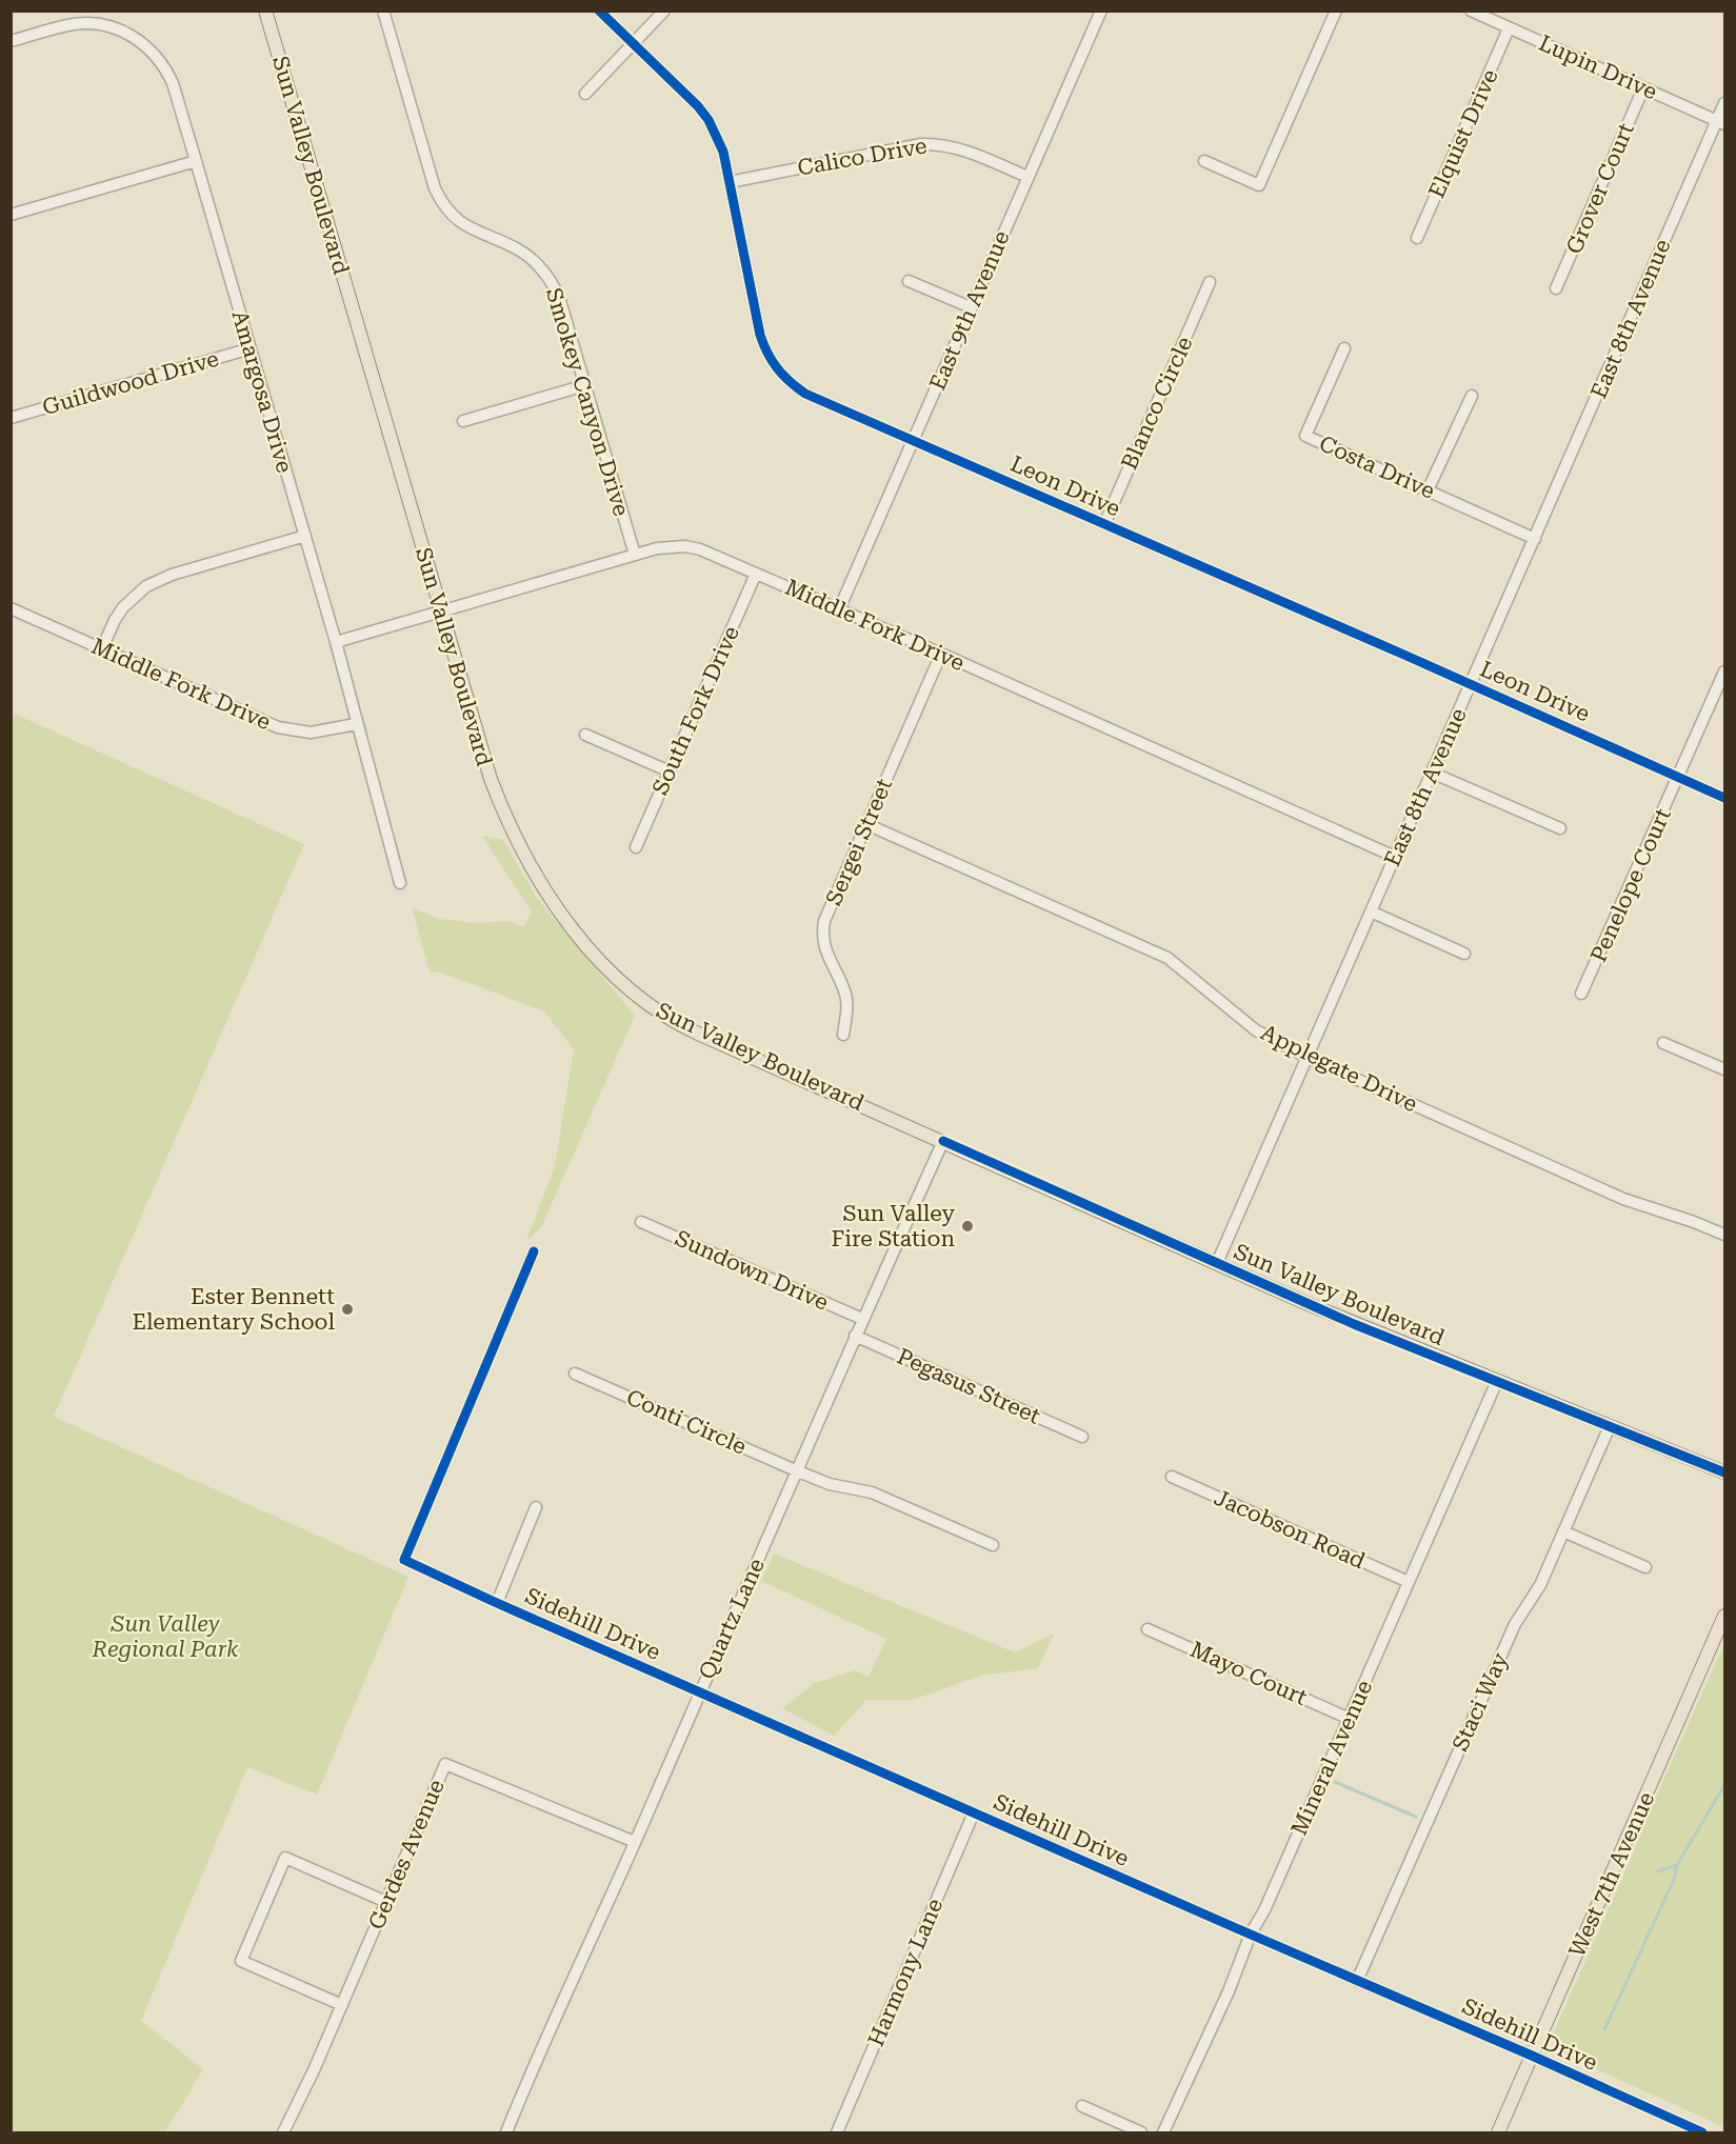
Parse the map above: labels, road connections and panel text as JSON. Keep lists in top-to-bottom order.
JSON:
{
  "streets": {
    "main road": ["Sun Valley Boulevard", "West 7th Avenue"],
    "street": [
      "Lupin Drive",
      "Elquist Drive",
      "Calico Drive",
      "Grover Court",
      "East 9th Avenue",
      "East 8th Avenue",
      "Guildwood Drive",
      "Amargosa Drive",
      "Smokey Canyon Drive",
      "Blanco Circle",
      "Costa Drive",
      "Leon Drive",
      "Middle Fork Drive",
      "South Fork Drive",
      "Sergei Street",
      "Penelope Court",
      "Applegate Drive",
      "Sundown Drive",
      "Pegasus Street",
      "Conti Circle",
      "Jacobson Road",
      "Quartz Lane",
      "Sidehill Drive",
      "Mayo Court",
      "Staci Way",
      "Mineral Avenue",
      "Gerdes Avenue",
      "Harmony Lane"
    ]
  },
  "crossings": [
    ["Lupin Drive", "Elquist Drive"],
    ["Lupin Drive", "Grover Court"],
    ["Lupin Drive", "East 8th Avenue"],
    ["Calico Drive", "East 9th Avenue"],
    ["Calico Drive", "Leon Drive"],
    ["Sun Valley Boulevard", "East 8th Avenue"],
    ["Sun Valley Boulevard", "Middle Fork Drive"],
    ["Sun Valley Boulevard", "Quartz Lane"],
    ["Sun Valley Boulevard", "Staci Way"],
    ["Sun Valley Boulevard", "Mineral Avenue"],
    ["East 9th Avenue", "Leon Drive"],
    ["East 9th Avenue", "Middle Fork Drive"],
    ["East 8th Avenue", "Costa Drive"],
    ["East 8th Avenue", "Leon Drive"],
    ["East 8th Avenue", "Middle Fork Drive"],
    ["East 8th Avenue", "Applegate Drive"],
    ["Guildwood Drive", "Amargosa Drive"],
    ["Amargosa Drive", "Middle Fork Drive"],
    ["Smokey Canyon Drive", "Middle Fork Drive"],
    ["Blanco Circle", "Leon Drive"],
    ["Leon Drive", "Penelope Court"],
    ["Middle Fork Drive", "South Fork Drive"],
    ["Middle Fork Drive", "Sergei Street"],
    ["Sergei Street", "Applegate Drive"],
    ["Sundown Drive", "Quartz Lane"],
    ["Pegasus Street", "Quartz Lane"],
    ["Conti Circle", "Quartz Lane"],
    ["Jacobson Road", "Mineral Avenue"],
    ["Quartz Lane", "Sidehill Drive"],
    ["Quartz Lane", "Gerdes Avenue"],
    ["Sidehill Drive", "Staci Way"],
    ["Sidehill Drive", "Mineral Avenue"],
    ["Sidehill Drive", "West 7th Avenue"],
    ["Sidehill Drive", "Harmony Lane"],
    ["Mayo Court", "Mineral Avenue"]
  ],
  "parks": ["Sun Valley Regional Park"],
  "places": ["Sun Valley Fire Station", "Ester Bennett Elementary School"]
}
